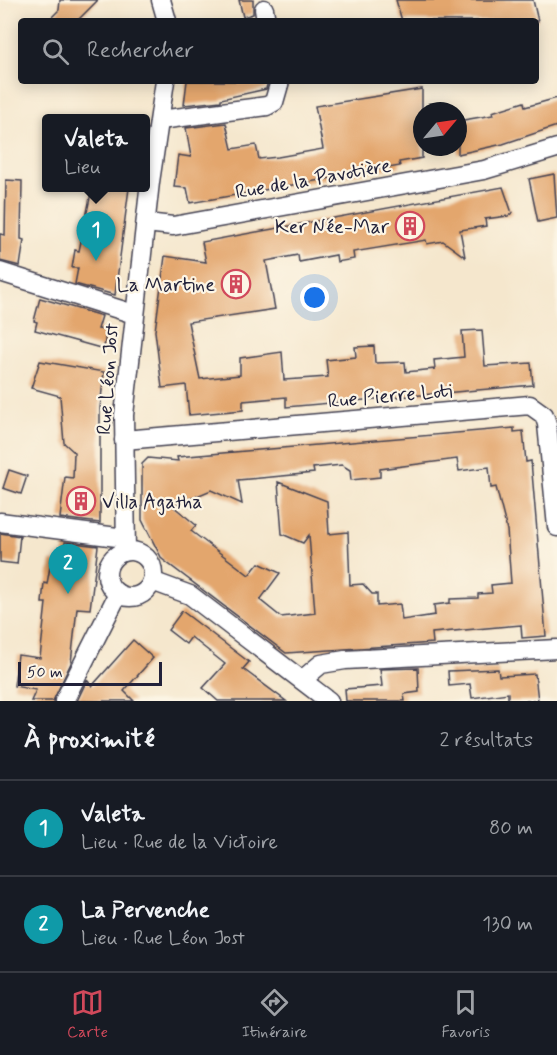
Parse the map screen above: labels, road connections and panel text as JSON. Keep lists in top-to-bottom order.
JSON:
{
  "streets": {
    "street": ["Rue de la Pavotière", "Rue Léon Jost", "Rue Pierre Loti"]
  },
  "crossings": [
    ["Rue de la Pavotière", "Rue Léon Jost"],
    ["Rue Léon Jost", "Rue Pierre Loti"]
  ],
  "places": {
    "building": ["Ker Née-Mar", "La Martine", "Villa Agatha"]
  },
  "scale_bar": "50 m",
  "north": "top right",
  "page": {
    "search": "Rechercher",
    "popup": ["Valeta", "Lieu"],
    "pins": ["1", "2"],
    "scale": "50 m",
    "heading": ["À proximité", "2 résultats"],
    "list": [
      {
        "mark": "1",
        "name": "Valeta",
        "note": "Lieu · Rue de la Victoire",
        "value": "80 m"
      },
      {
        "mark": "2",
        "name": "La Pervenche",
        "note": "Lieu · Rue Léon Jost",
        "value": "130 m"
      }
    ],
    "nav": ["Carte", "Itinéraire", "Favoris"]
  }
}
